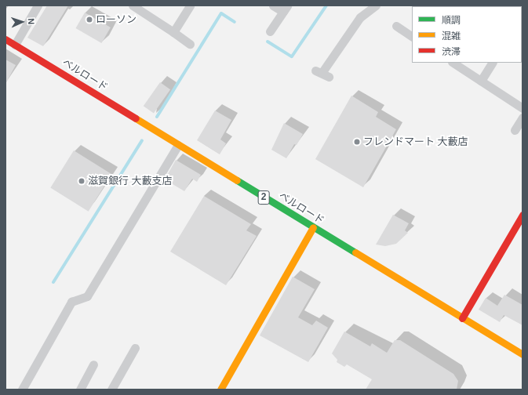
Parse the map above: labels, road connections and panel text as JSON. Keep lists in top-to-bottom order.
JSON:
{
  "streets": {
    "main road": ["ベルロード", "2"]
  },
  "places": ["ローソン", "フレンドマート 大藪店", "滋賀銀行 大藪支店"],
  "legend": ["順調", "混雑", "渋滞"],
  "north": "right"
}
